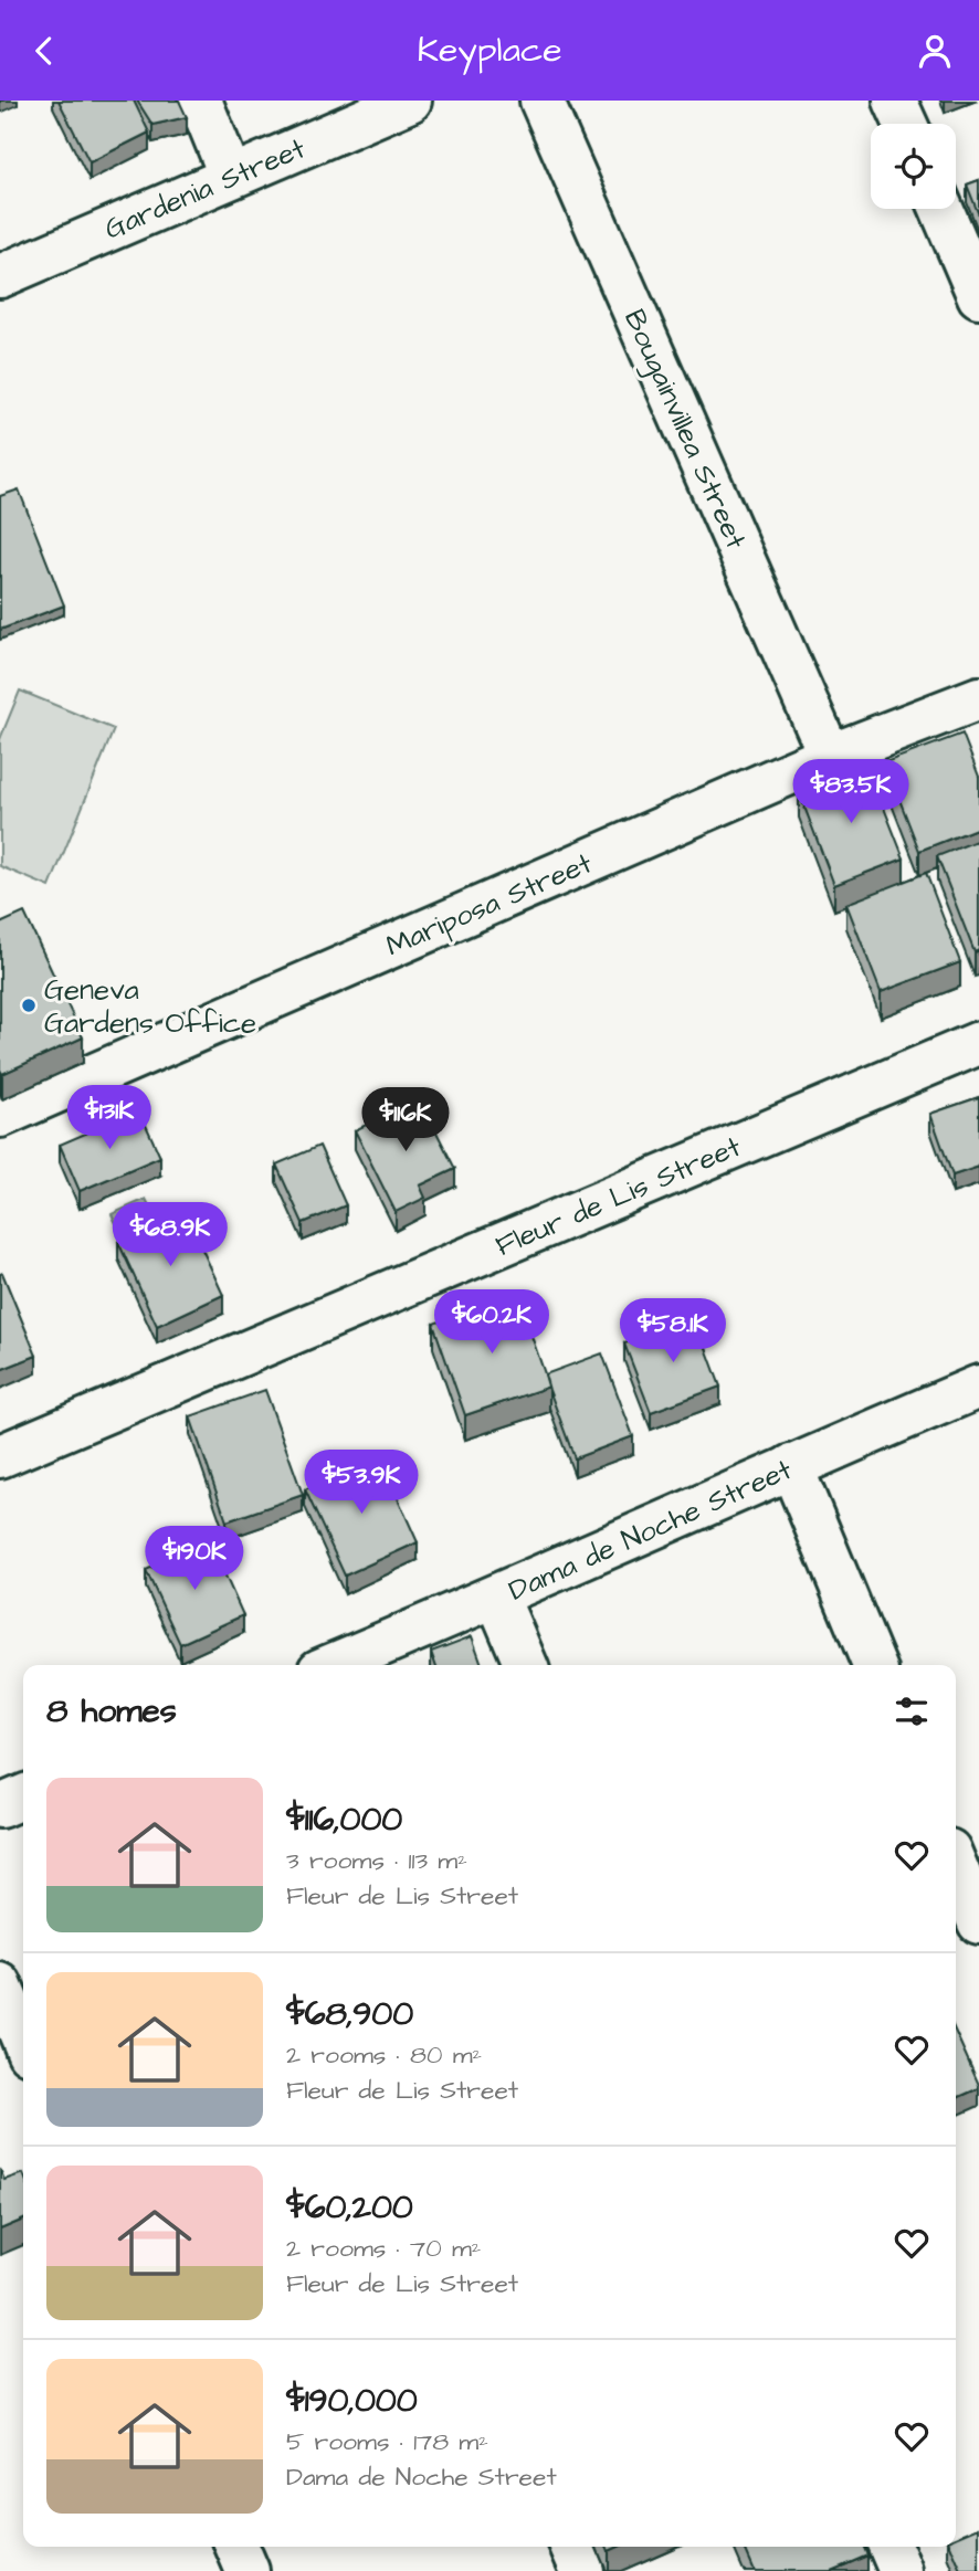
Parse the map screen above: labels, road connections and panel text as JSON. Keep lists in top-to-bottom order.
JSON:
{
  "streets": {
    "street": [
      "Gardenia Street",
      "Bougainvillea Street",
      "Mariposa Street",
      "Fleur de Lis Street",
      "Dama de Noche Street"
    ]
  },
  "crossings": [
    ["Bougainvillea Street", "Mariposa Street"]
  ],
  "places": ["Geneva Gardens Office"],
  "page": {
    "header": "Keyplace",
    "price": [
      "$83.5K",
      "$131K",
      "$116K",
      "$68.9K",
      "$60.2K",
      "$58.1K",
      "$53.9K",
      "$190K"
    ],
    "heading": "8 homes",
    "list": [
      {
        "name": "$116,000",
        "note": "3 rooms · 113 m² · Fleur de Lis Street"
      },
      {
        "name": "$68,900",
        "note": "2 rooms · 80 m² · Fleur de Lis Street"
      },
      {
        "name": "$60,200",
        "note": "2 rooms · 70 m² · Fleur de Lis Street"
      },
      {
        "name": "$190,000",
        "note": "5 rooms · 178 m² · Dama de Noche Street"
      }
    ]
  }
}
